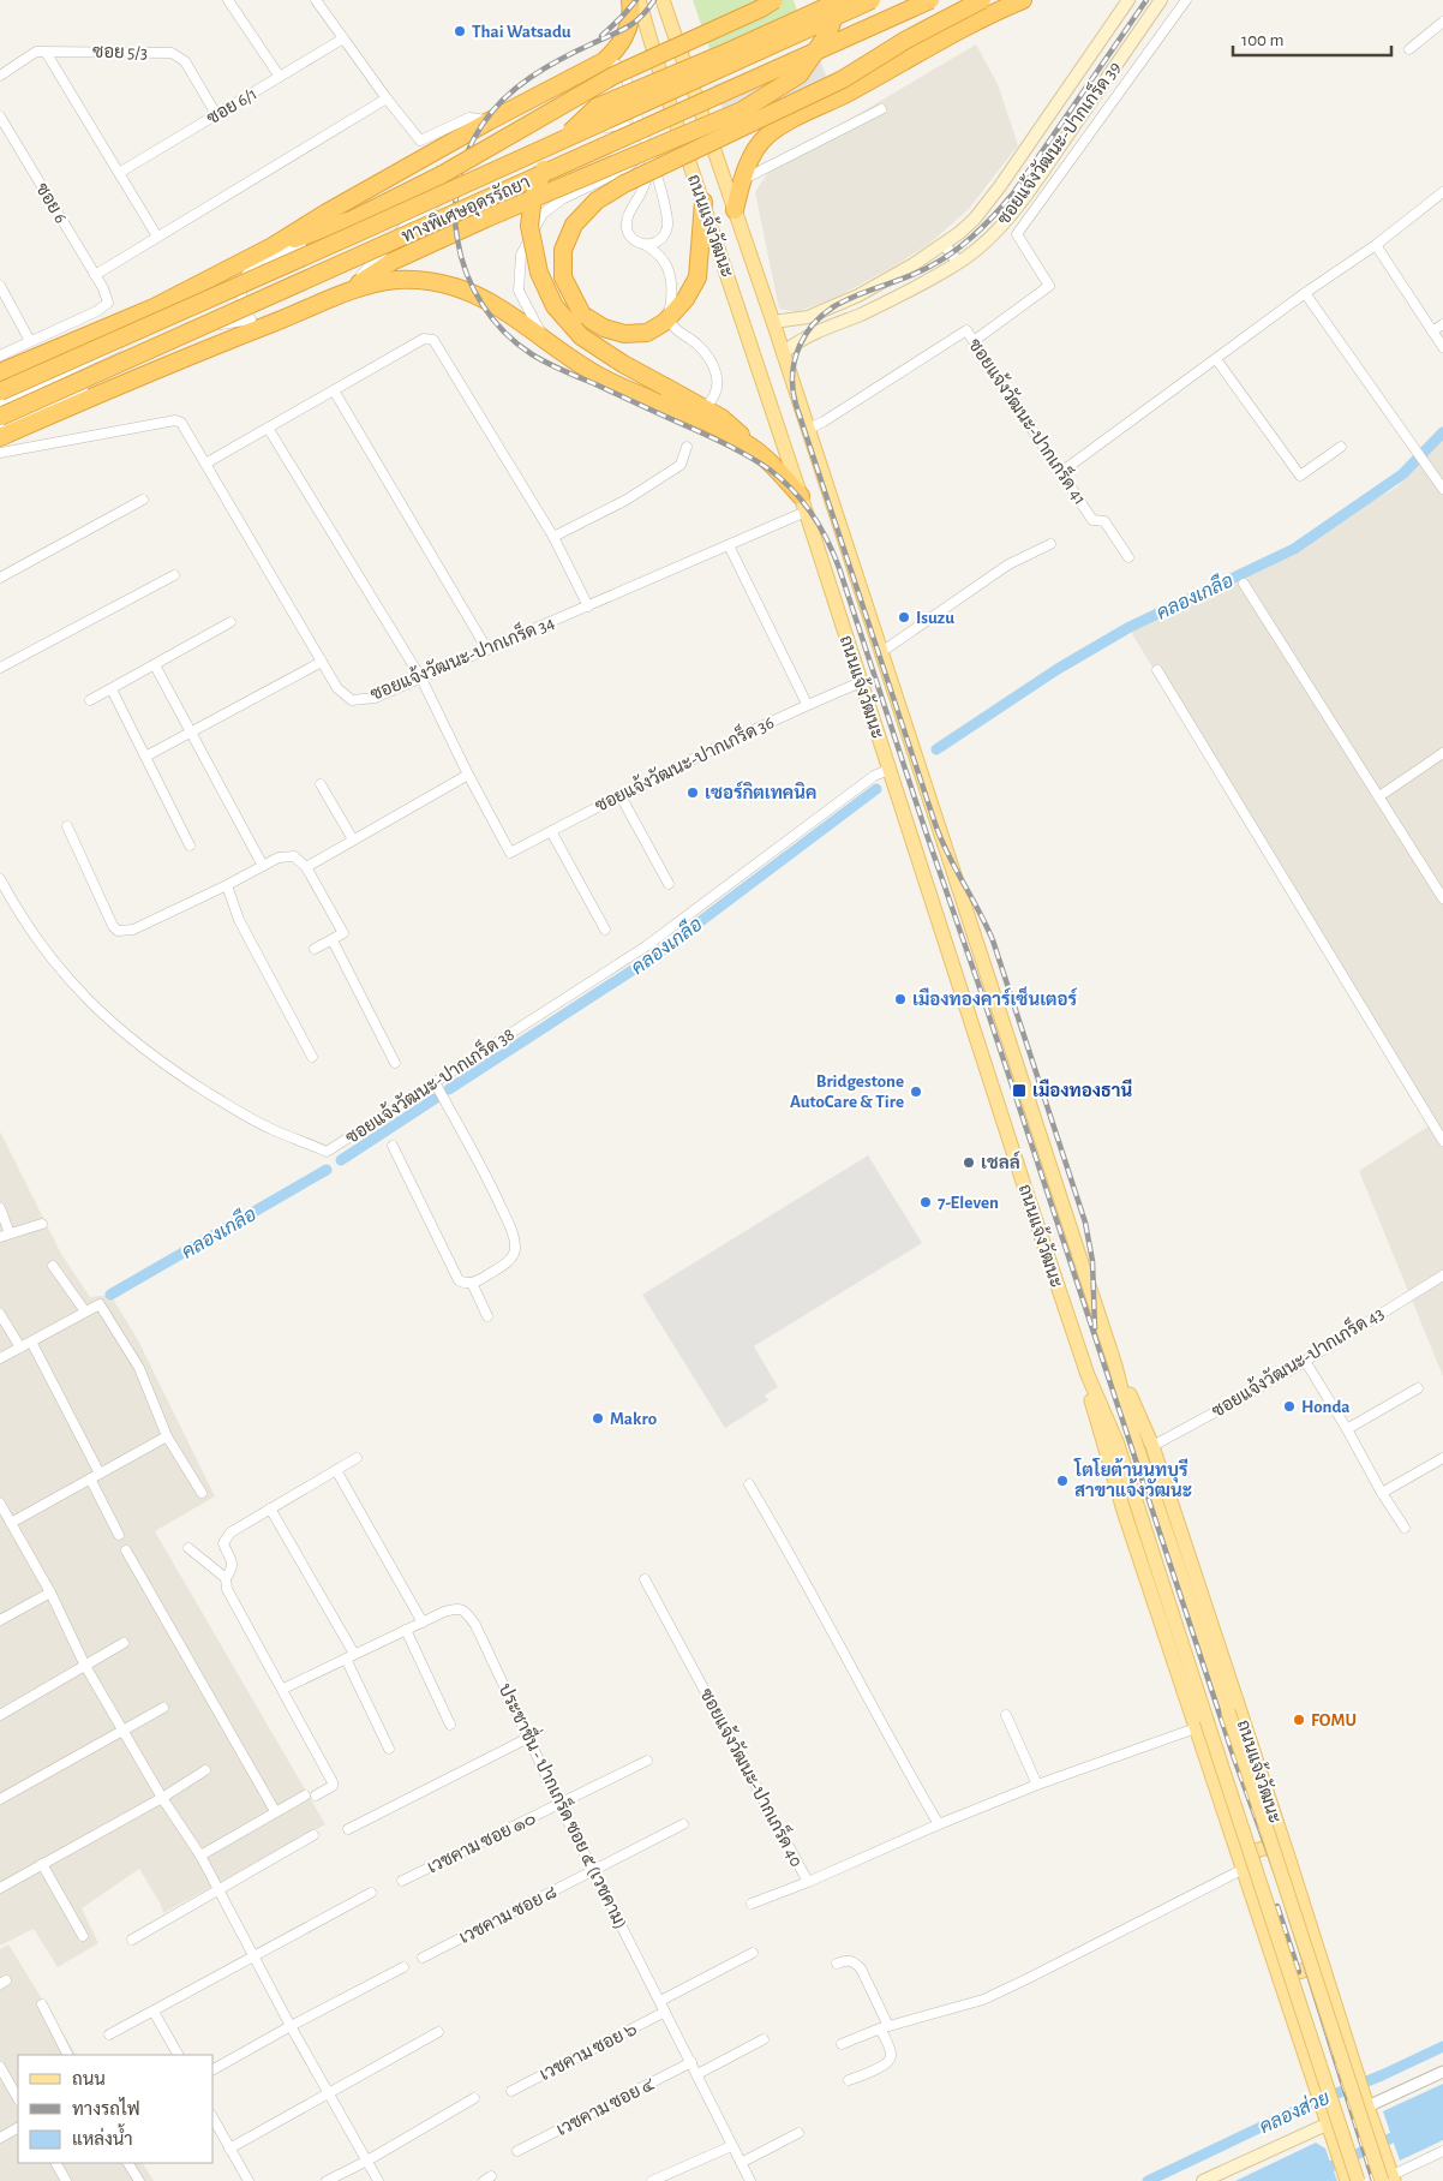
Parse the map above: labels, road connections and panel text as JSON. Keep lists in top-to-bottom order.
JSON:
{
  "streets": {
    "highway": ["ทางพิเศษอุดรรัถยา"],
    "main road": ["ซอยแจ้งวัฒนะ-ปากเกร็ด 39", "ถนนแจ้งวัฒนะ"],
    "street": [
      "ซอย 5/3",
      "ซอย 6/1",
      "ซอย 6",
      "ซอยแจ้งวัฒนะ-ปากเกร็ด 41",
      "ซอยแจ้งวัฒนะ-ปากเกร็ด 34",
      "ซอยแจ้งวัฒนะ-ปากเกร็ด 36",
      "ซอยแจ้งวัฒนะ-ปากเกร็ด 38",
      "ซอยแจ้งวัฒนะ-ปากเกร็ด 43",
      "ซอยแจ้งวัฒนะ-ปากเกร็ด 40",
      "ประชาชื่น - ปากเกร็ด ซอย ๕ (เวชคาม)",
      "เวชคาม ซอย ๑๐",
      "เวชคาม ซอย ๘",
      "เวชคาม ซอย ๖",
      "เวชคาม ซอย ๔"
    ]
  },
  "crossings": [
    ["ซอย 5/3", "ซอย 6/1"],
    ["ซอยแจ้งวัฒนะ-ปากเกร็ด 39", "ถนนแจ้งวัฒนะ"],
    ["ถนนแจ้งวัฒนะ", "ซอยแจ้งวัฒนะ-ปากเกร็ด 41"],
    ["ถนนแจ้งวัฒนะ", "ซอยแจ้งวัฒนะ-ปากเกร็ด 34"],
    ["ถนนแจ้งวัฒนะ", "ซอยแจ้งวัฒนะ-ปากเกร็ด 36"],
    ["ถนนแจ้งวัฒนะ", "ซอยแจ้งวัฒนะ-ปากเกร็ด 38"],
    ["ถนนแจ้งวัฒนะ", "ซอยแจ้งวัฒนะ-ปากเกร็ด 43"],
    ["ถนนแจ้งวัฒนะ", "ซอยแจ้งวัฒนะ-ปากเกร็ด 40"],
    ["ประชาชื่น - ปากเกร็ด ซอย ๕ (เวชคาม)", "เวชคาม ซอย ๑๐"],
    ["ประชาชื่น - ปากเกร็ด ซอย ๕ (เวชคาม)", "เวชคาม ซอย ๘"],
    ["ประชาชื่น - ปากเกร็ด ซอย ๕ (เวชคาม)", "เวชคาม ซอย ๖"],
    ["ประชาชื่น - ปากเกร็ด ซอย ๕ (เวชคาม)", "เวชคาม ซอย ๔"]
  ],
  "water": ["คลองเกลือ", "คลองส่วย"],
  "places": {
    "other": [
      "Thai Watsadu",
      "Isuzu",
      "เซอร์กิตเทคนิค",
      "เมืองทองคาร์เซ็นเตอร์",
      "Bridgestone AutoCare & Tire",
      "เชลล์",
      "7-Eleven",
      "Honda",
      "Makro",
      "โตโยต้านนทบุรี สาขาแจ้งวัฒนะ",
      "FOMU"
    ],
    "transit": ["เมืองทองธานี"]
  },
  "legend": ["ถนน", "ทางรถไฟ", "แหล่งน้ำ"],
  "scale_bar": "100 m"
}
